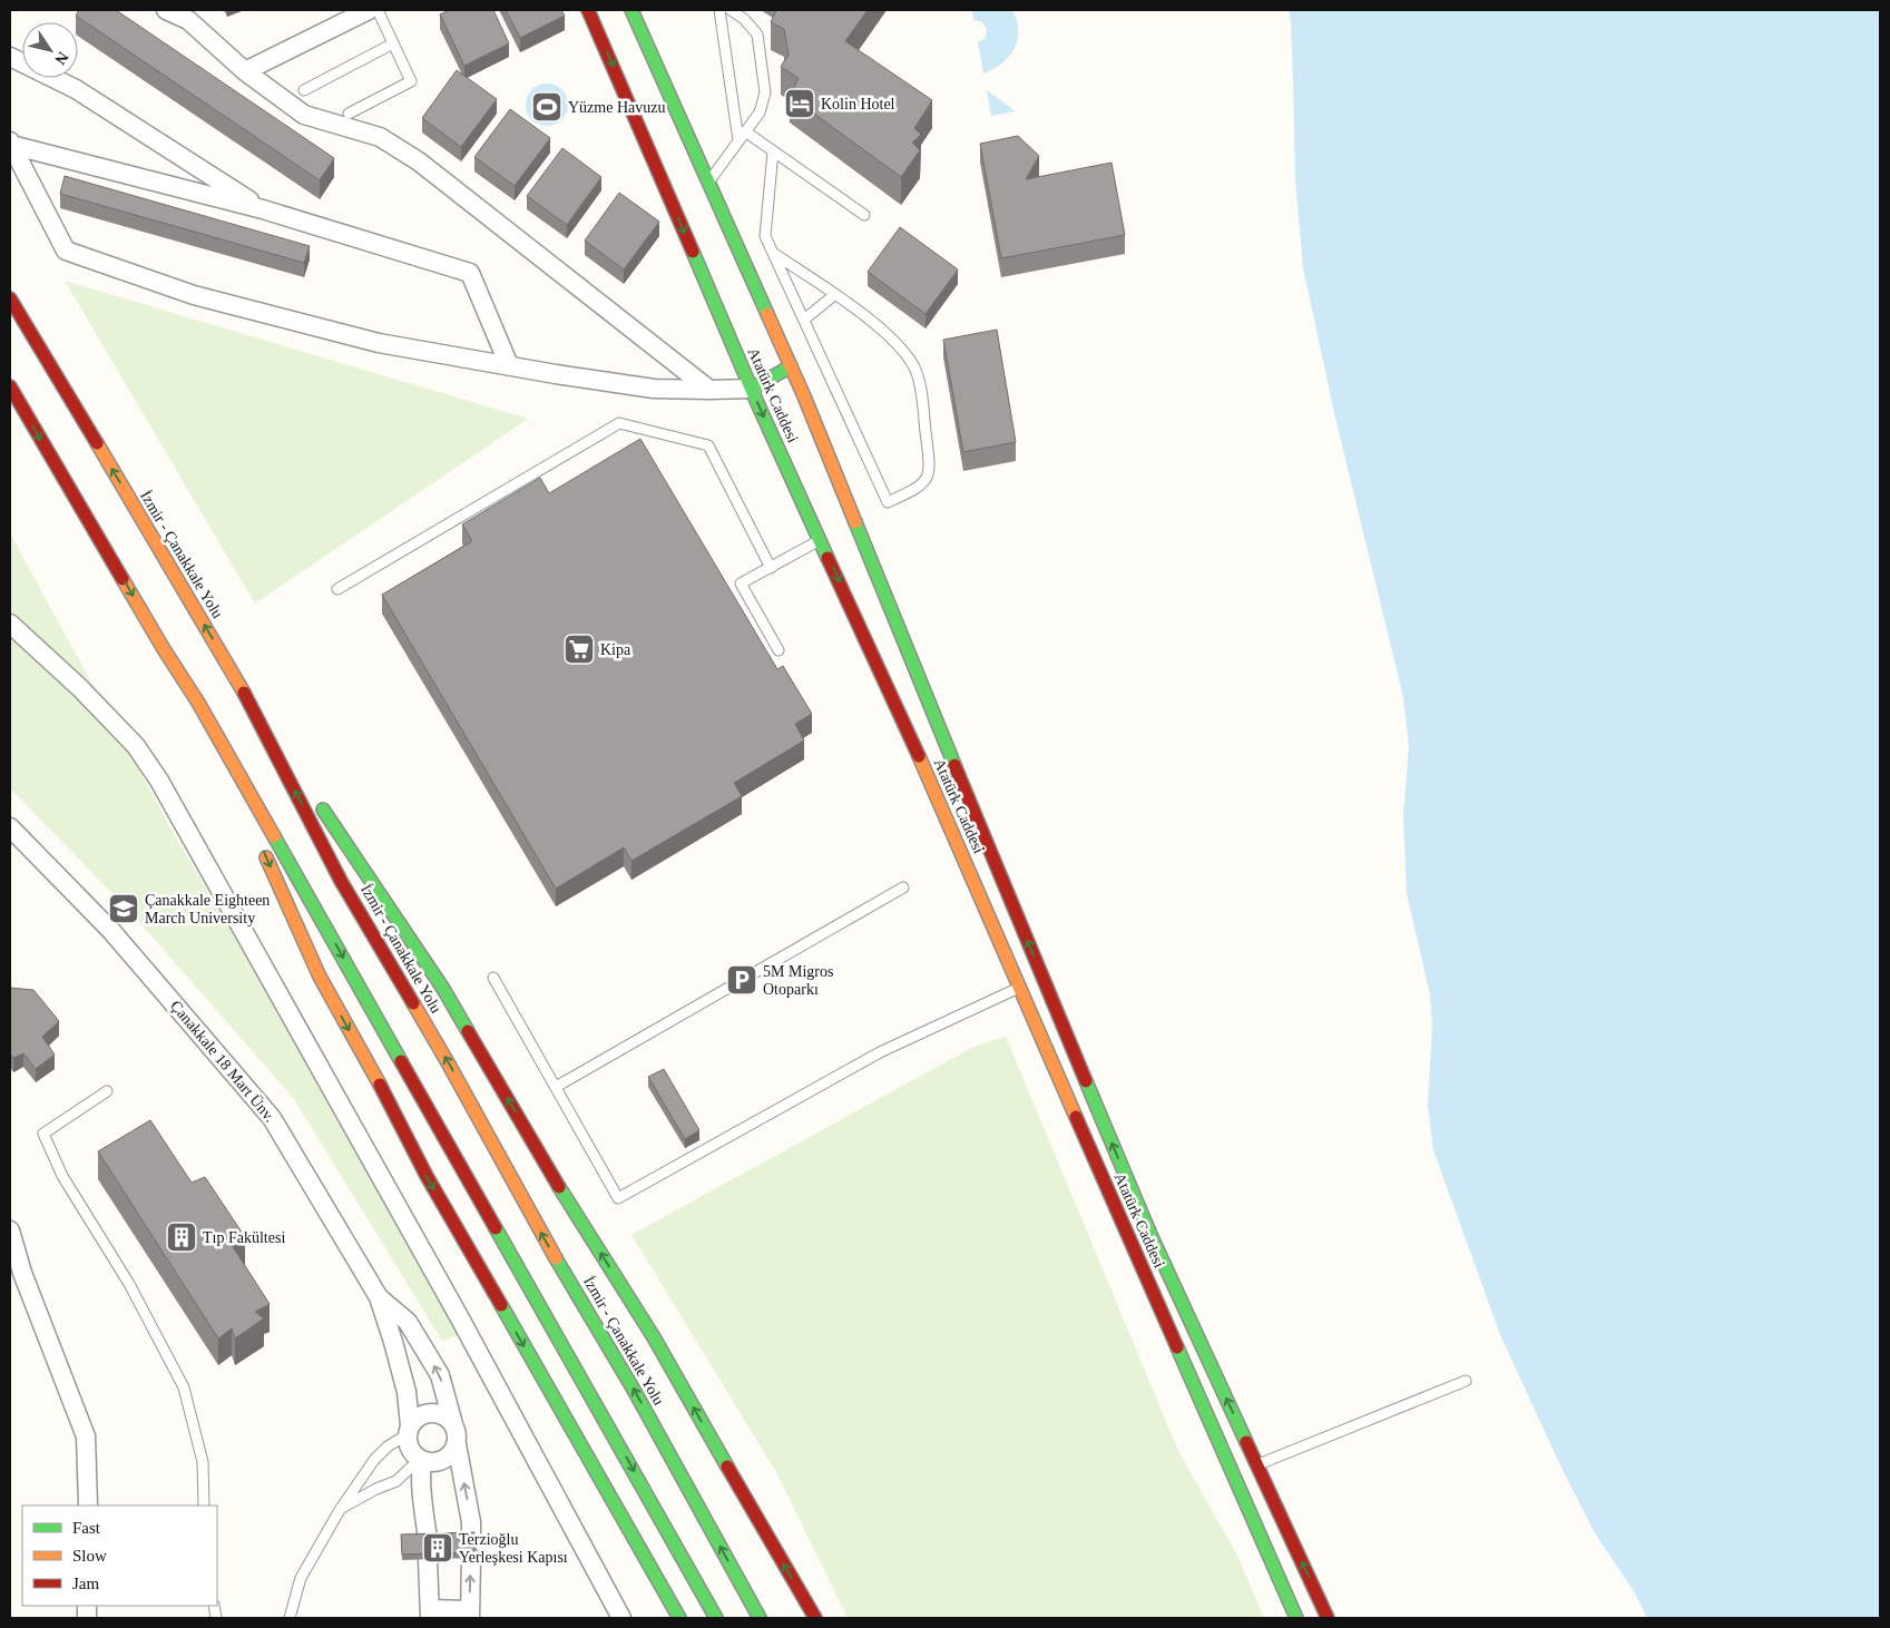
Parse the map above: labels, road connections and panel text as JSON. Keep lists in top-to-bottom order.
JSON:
{
  "streets": {
    "main road": ["Atatürk Caddesi", "İzmir - Çanakkale Yolu"],
    "street": ["Çanakkale 18 Mart Ünv."]
  },
  "places": {
    "hotel": ["Kolin Hotel"],
    "sports": ["Yüzme Havuzu"],
    "supermarket": ["Kipa"],
    "school or university": ["Çanakkale Eighteen March University"],
    "parking": ["5M Migros Otoparkı"],
    "building": ["Tıp Fakültesi", "Terzioğlu Yerleşkesi Kapısı"]
  },
  "legend": ["Fast", "Slow", "Jam"],
  "north": "bottom right"
}
